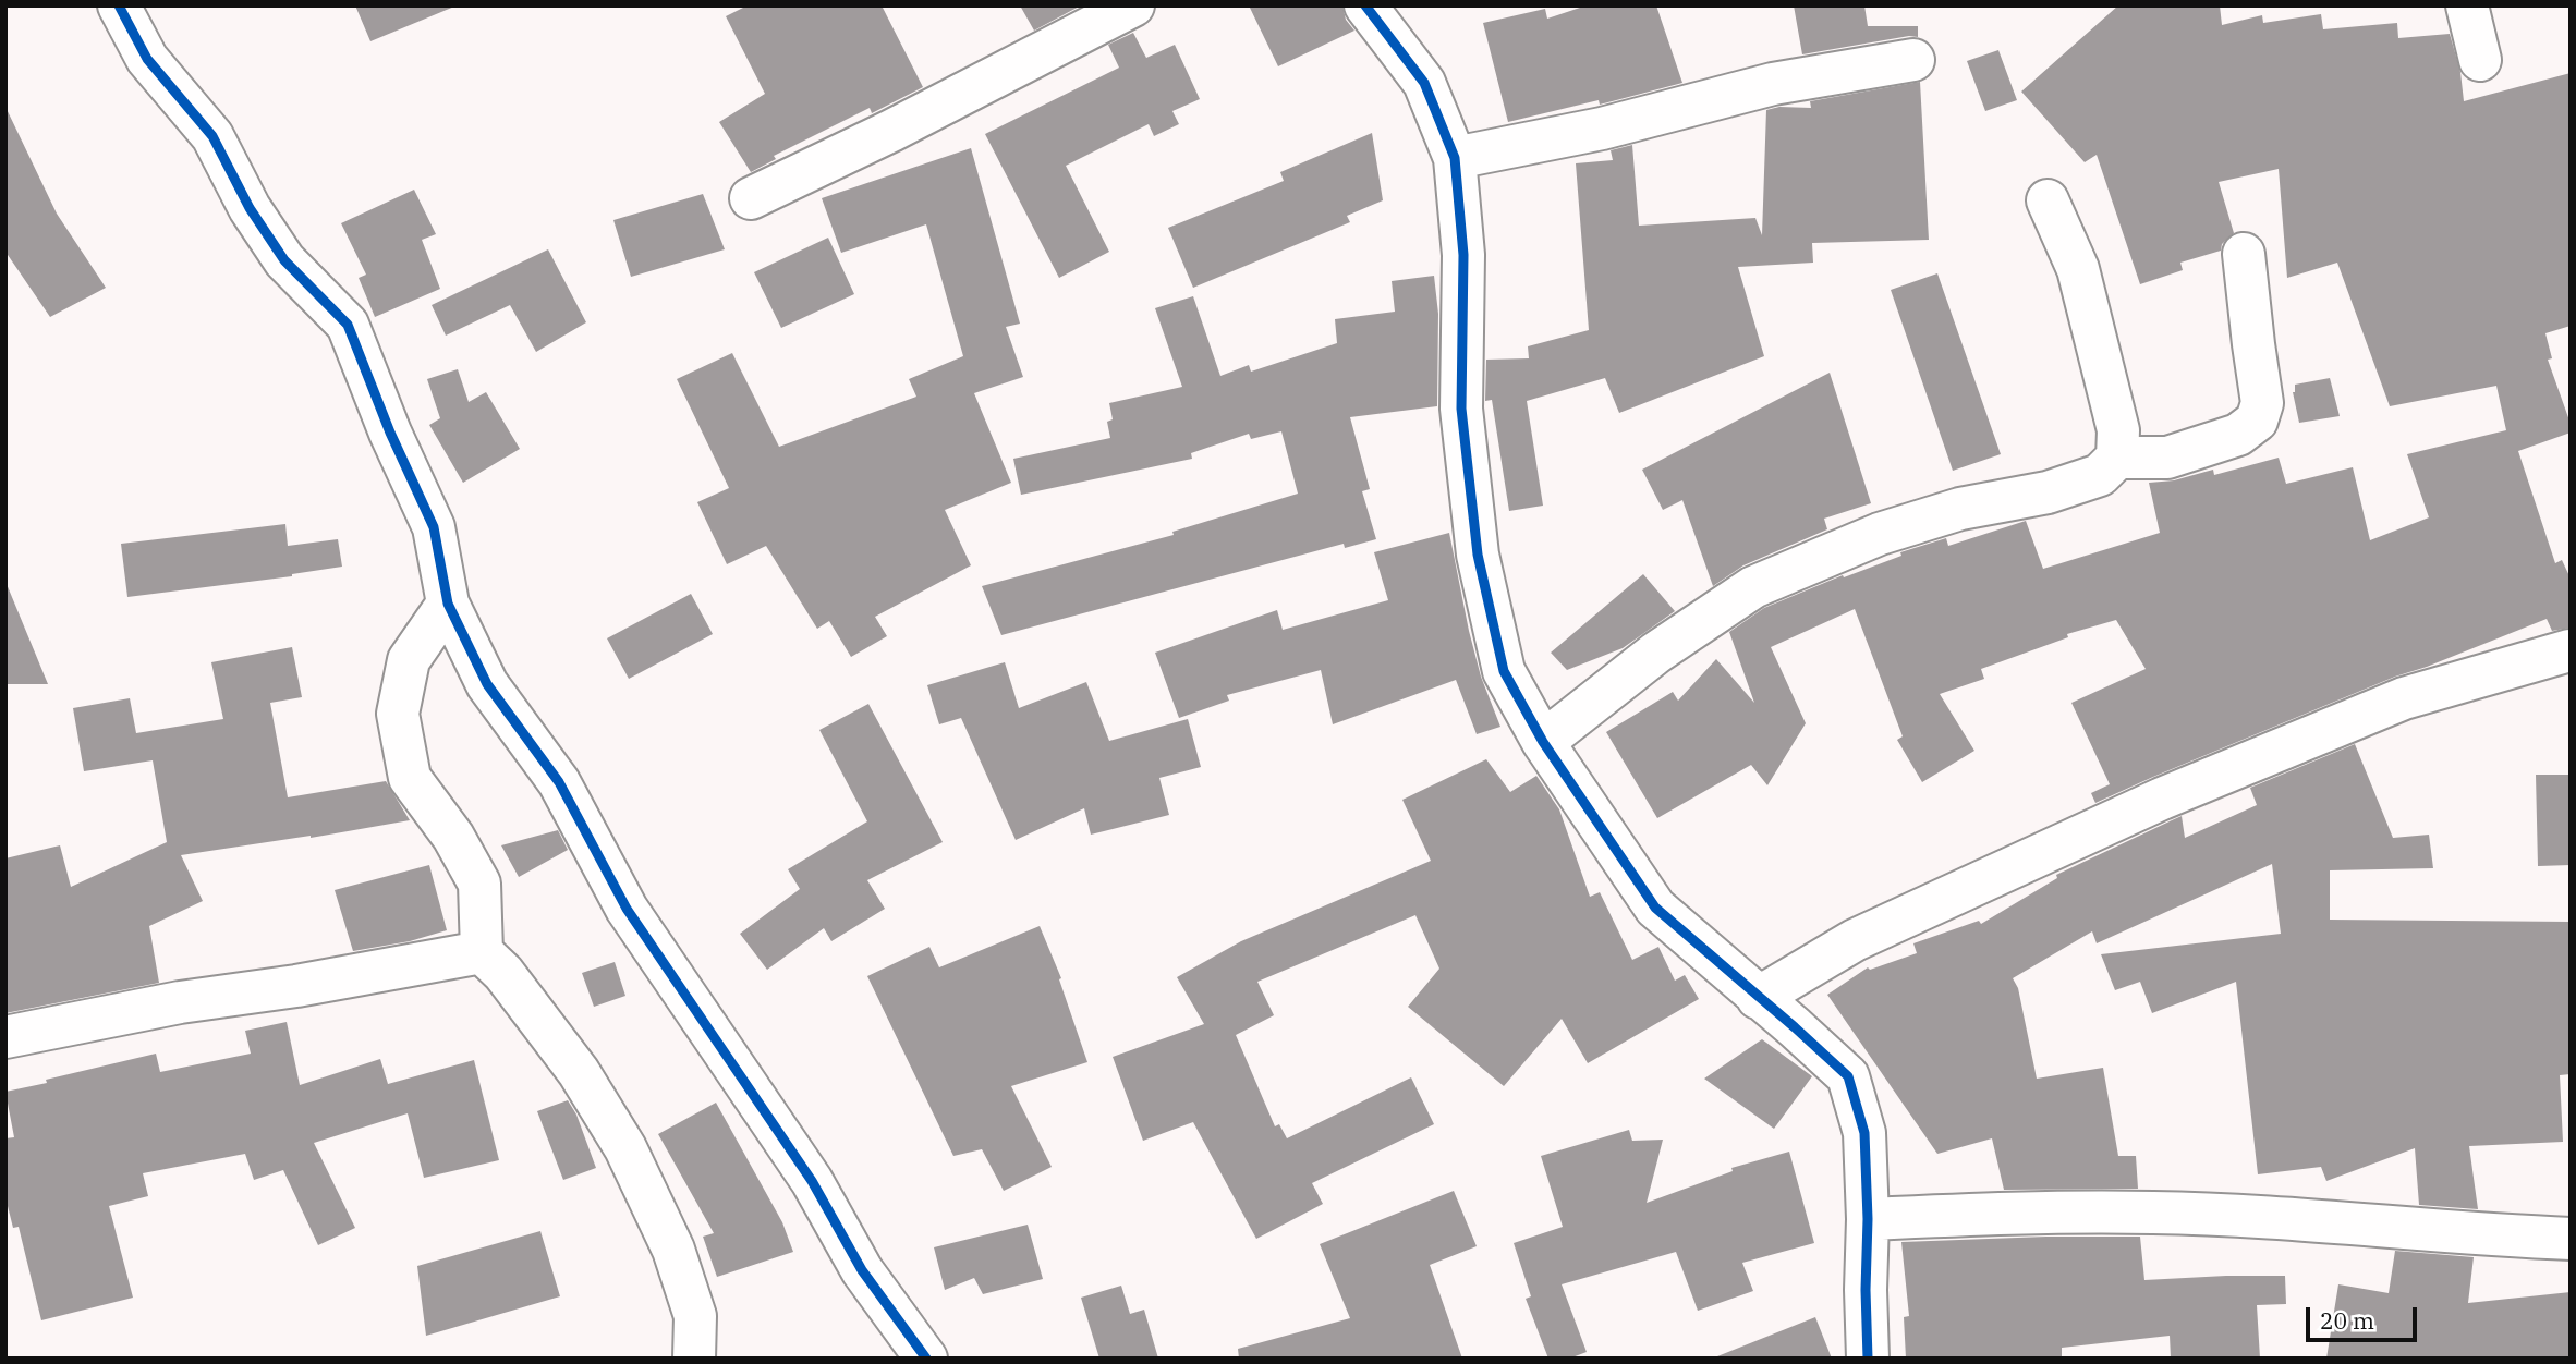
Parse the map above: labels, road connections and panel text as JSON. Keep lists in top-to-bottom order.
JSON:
{
  "scale_bar": "20 m"
}
